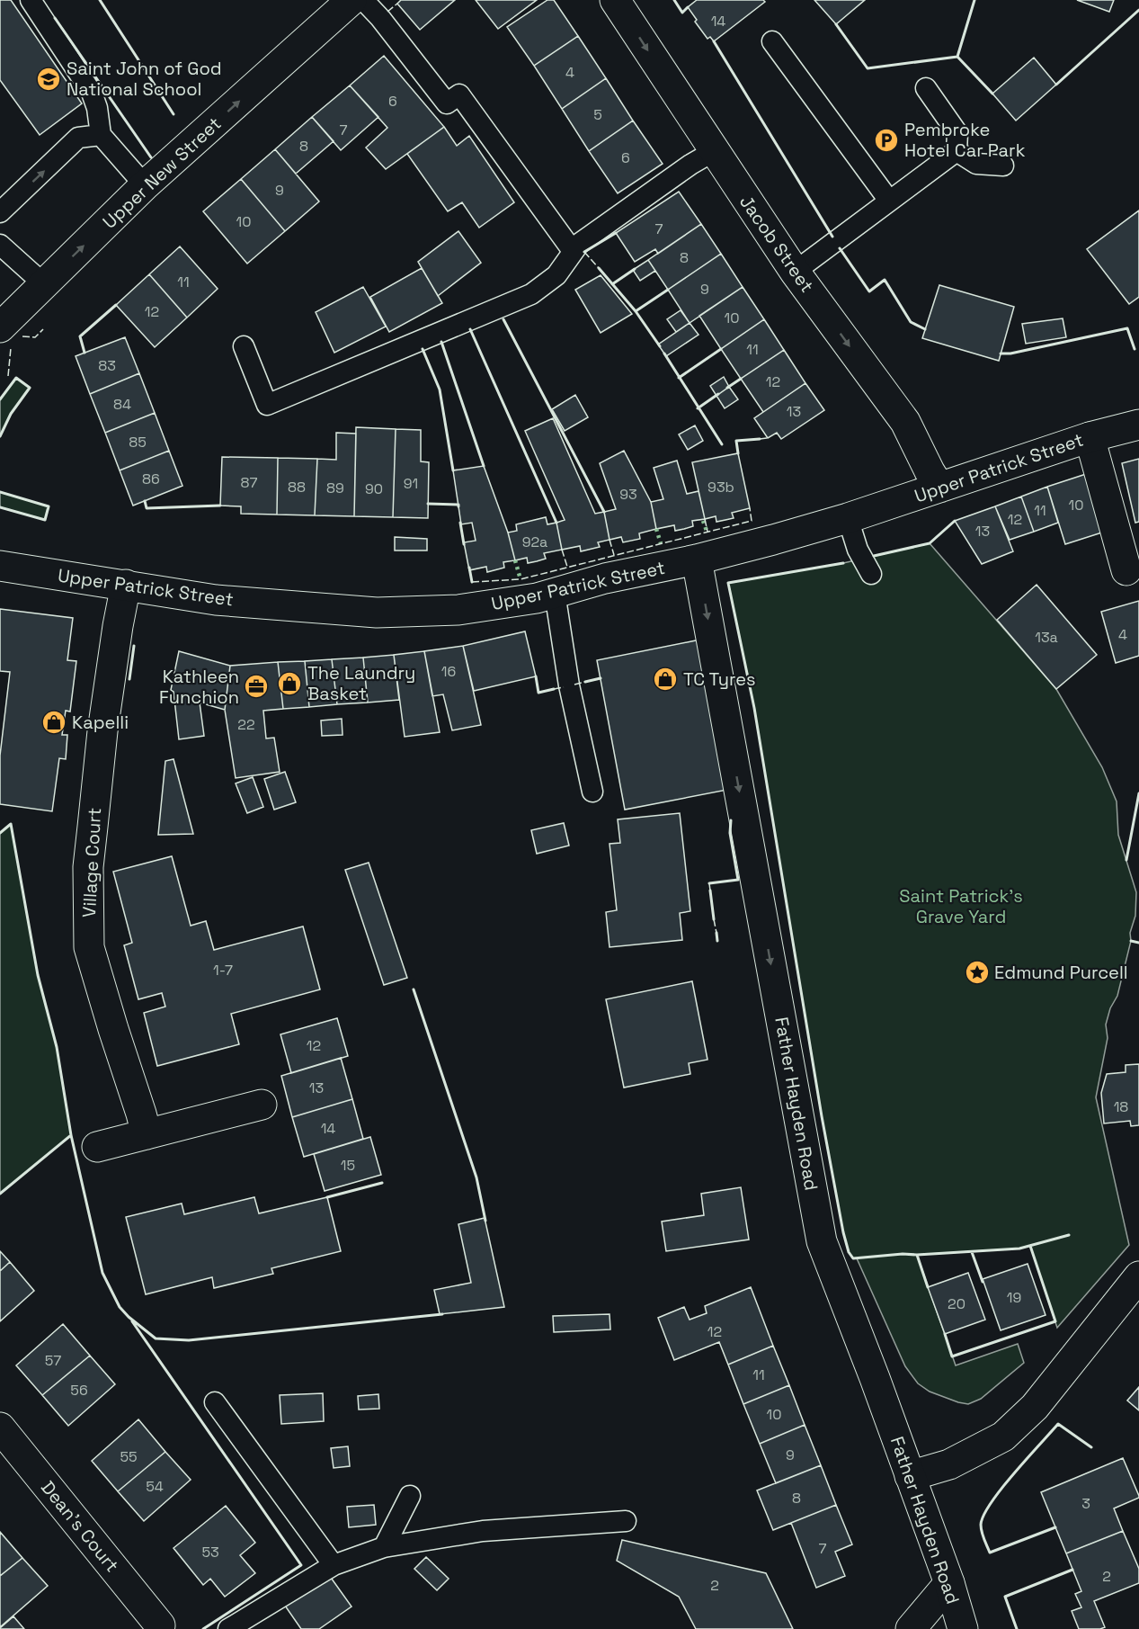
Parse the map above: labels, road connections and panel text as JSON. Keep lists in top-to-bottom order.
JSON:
{
  "streets": {
    "street": [
      "Upper New Street",
      "Jacob Street",
      "Upper Patrick Street",
      "Village Court",
      "Father Hayden Road",
      "Dean's Court"
    ]
  },
  "crossings": [
    ["Jacob Street", "Upper Patrick Street"],
    ["Upper Patrick Street", "Village Court"],
    ["Upper Patrick Street", "Father Hayden Road"]
  ],
  "one_way": ["Upper New Street", "Jacob Street", "Father Hayden Road"],
  "parks": ["Saint Patrick's Grave Yard"],
  "places": {
    "school or university": ["Saint John of God National School"],
    "parking": ["Pembroke Hotel Car Park"],
    "shop": ["TC Tyres", "The Laundry Basket", "Kapelli"],
    "office": ["Kathleen Funchion"],
    "place": ["Edmund Purcell"]
  },
  "house_numbers": [
    "14",
    "4",
    "6",
    "5",
    "7",
    "8",
    "6",
    "9",
    "10",
    "7",
    "8",
    "11",
    "9",
    "12",
    "10",
    "11",
    "83",
    "12",
    "84",
    "13",
    "85",
    "86",
    "87",
    "91",
    "88",
    "93b",
    "89",
    "90",
    "93",
    "10",
    "11",
    "12",
    "13",
    "92a",
    "4",
    "13a",
    "16",
    "22",
    "1-7",
    "12",
    "13",
    "18",
    "14",
    "15",
    "19",
    "20",
    "12",
    "57",
    "11",
    "56",
    "10",
    "9",
    "55",
    "54",
    "8",
    "3",
    "7",
    "53",
    "2",
    "2"
  ]
}
